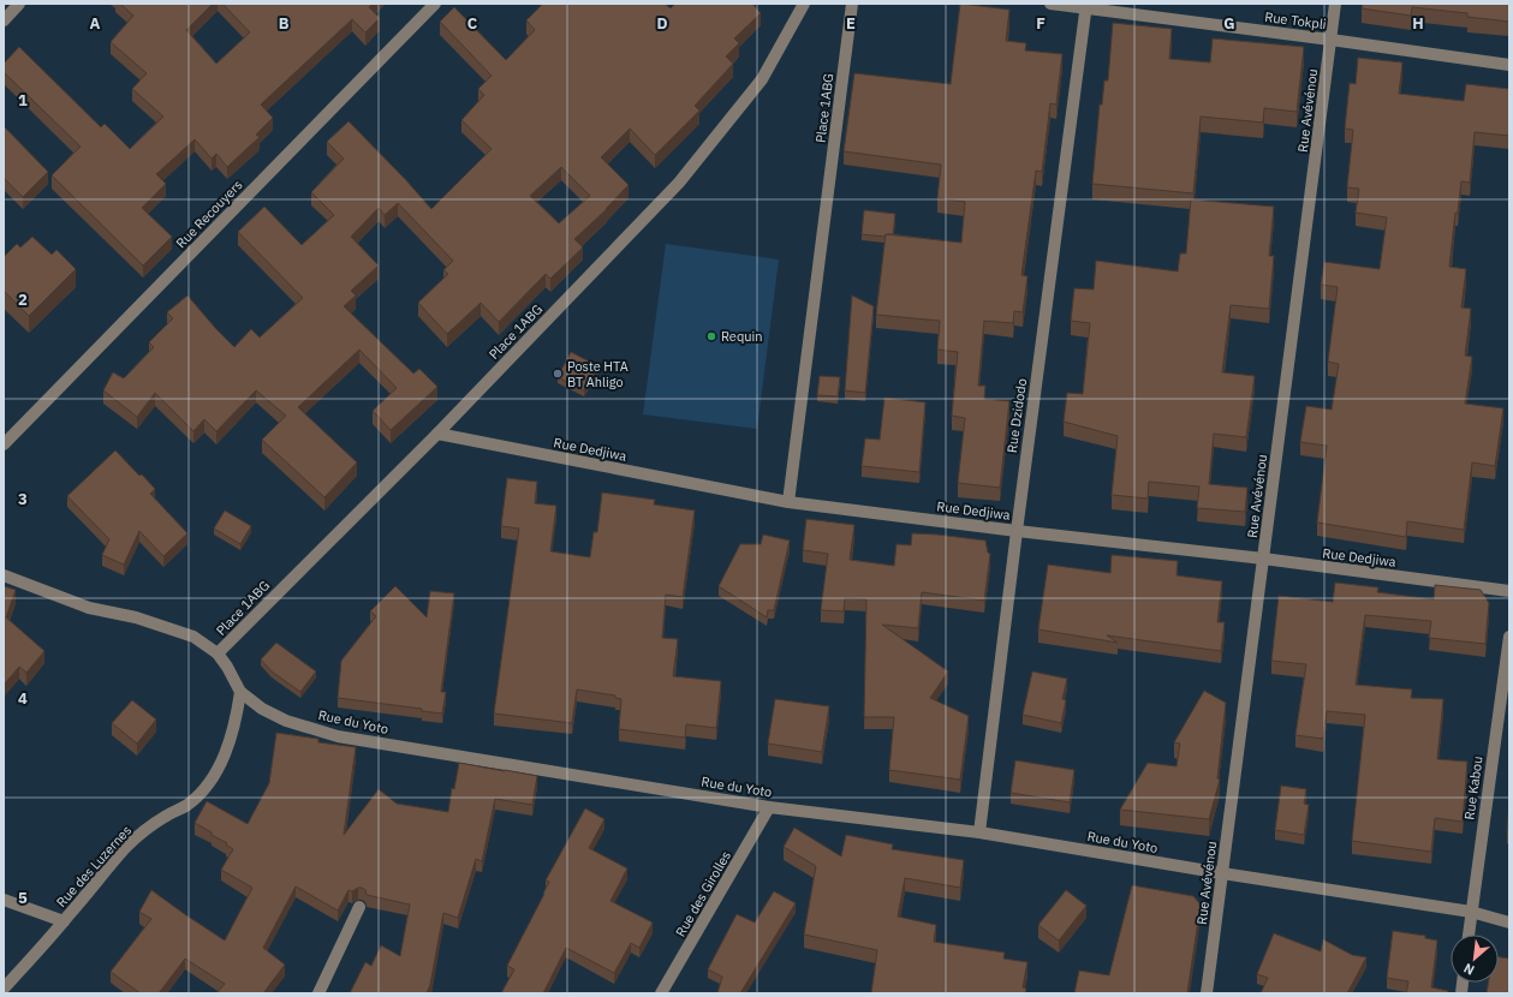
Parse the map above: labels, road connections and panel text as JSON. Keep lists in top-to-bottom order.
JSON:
{
  "streets": {
    "street": [
      "Rue Tokpli",
      "Place 1ABG",
      "Rue Avévénou",
      "Rue Recouyers",
      "Rue Dzidodo",
      "Rue Dedjiwa",
      "Rue du Yoto",
      "Rue Kabou",
      "Rue des Luzernes",
      "Rue des Girolles"
    ]
  },
  "crossings": [
    ["Rue Tokpli", "Rue Avévénou"],
    ["Rue Tokpli", "Rue Dzidodo"],
    ["Place 1ABG", "Rue Dedjiwa"],
    ["Place 1ABG", "Rue du Yoto"],
    ["Rue Avévénou", "Rue Dedjiwa"],
    ["Rue Avévénou", "Rue du Yoto"],
    ["Rue Dzidodo", "Rue Dedjiwa"],
    ["Rue Dzidodo", "Rue du Yoto"],
    ["Rue du Yoto", "Rue Kabou"],
    ["Rue du Yoto", "Rue des Luzernes"],
    ["Rue du Yoto", "Rue des Girolles"]
  ],
  "places": ["Requin", "Poste HTA BT Ahligo"],
  "north": "bottom left",
  "grid": {
    "columns": [
      "A",
      "B",
      "C",
      "D",
      "E",
      "F",
      "G",
      "H"
    ],
    "rows": [
      "1",
      "2",
      "3",
      "4",
      "5"
    ]
  }
}
